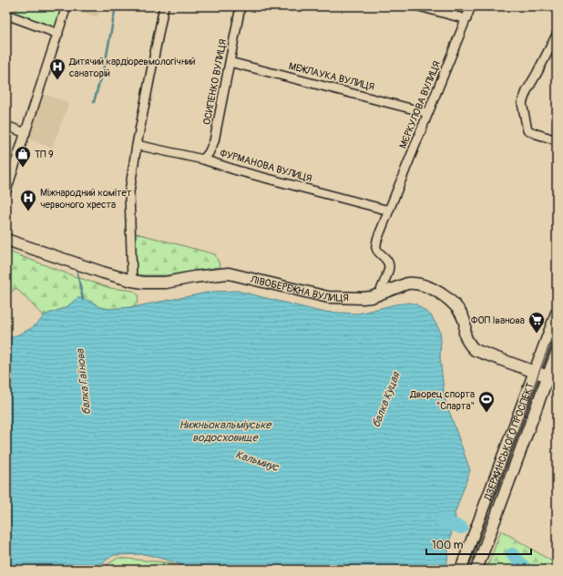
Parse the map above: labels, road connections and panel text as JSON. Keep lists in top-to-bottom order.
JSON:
{
  "streets": {
    "street": [
      "МЕЖЛАУКА ВУЛИЦЯ",
      "ОСИПЕНКО ВУЛИЦЯ",
      "МЄРКУЛОВА ВУЛИЦЯ",
      "ФУРМАНОВА ВУЛИЦЯ",
      "ЛІВОБЕРЕЖНА ВУЛИЦЯ",
      "ДЗЕРЖИНСЬКОГО ПРОСПЕКТ"
    ]
  },
  "crossings": [
    ["МЕЖЛАУКА ВУЛИЦЯ", "ОСИПЕНКО ВУЛИЦЯ"],
    ["МЕЖЛАУКА ВУЛИЦЯ", "МЄРКУЛОВА ВУЛИЦЯ"],
    ["ОСИПЕНКО ВУЛИЦЯ", "ФУРМАНОВА ВУЛИЦЯ"],
    ["МЄРКУЛОВА ВУЛИЦЯ", "ФУРМАНОВА ВУЛИЦЯ"],
    ["МЄРКУЛОВА ВУЛИЦЯ", "ЛІВОБЕРЕЖНА ВУЛИЦЯ"],
    ["ЛІВОБЕРЕЖНА ВУЛИЦЯ", "ДЗЕРЖИНСЬКОГО ПРОСПЕКТ"]
  ],
  "water": [
    "балка Гаїнова",
    "балка Куцая",
    "Нижньокальміуське водосховище",
    "Кальмиус"
  ],
  "places": {
    "hospital": ["Дитячий кардіоревмологічний санаторій", "Міжнародний комітет червоного хреста"],
    "shop": ["ТП 9"],
    "supermarket": ["ФОП Іванова"],
    "sports": ["Дворец спорта \"Спарта\""]
  },
  "scale_bar": "100 m"
}
